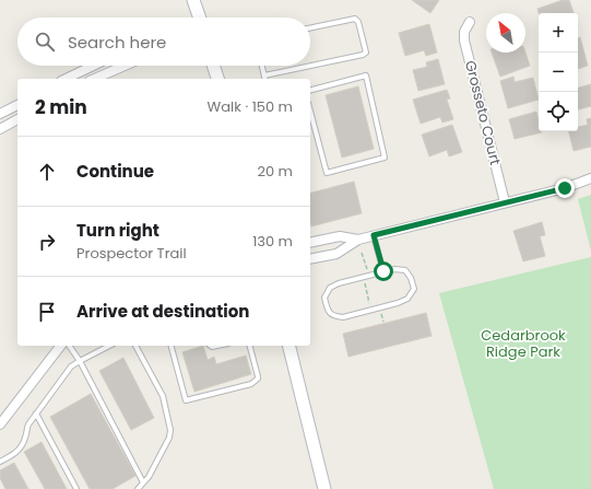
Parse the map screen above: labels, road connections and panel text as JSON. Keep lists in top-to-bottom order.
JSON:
{
  "streets": {
    "street": ["Grosseto Court"]
  },
  "parks": ["Cedarbrook Ridge Park"],
  "north": "top left",
  "page": {
    "map_buttons": ["+", "−"],
    "search": "Search here",
    "heading": ["2 min", "Walk · 150 m"],
    "list": [
      ["Continue", "20 m"],
      ["Turn right", "Prospector Trail", "130 m"],
      "Arrive at destination"
    ]
  }
}
